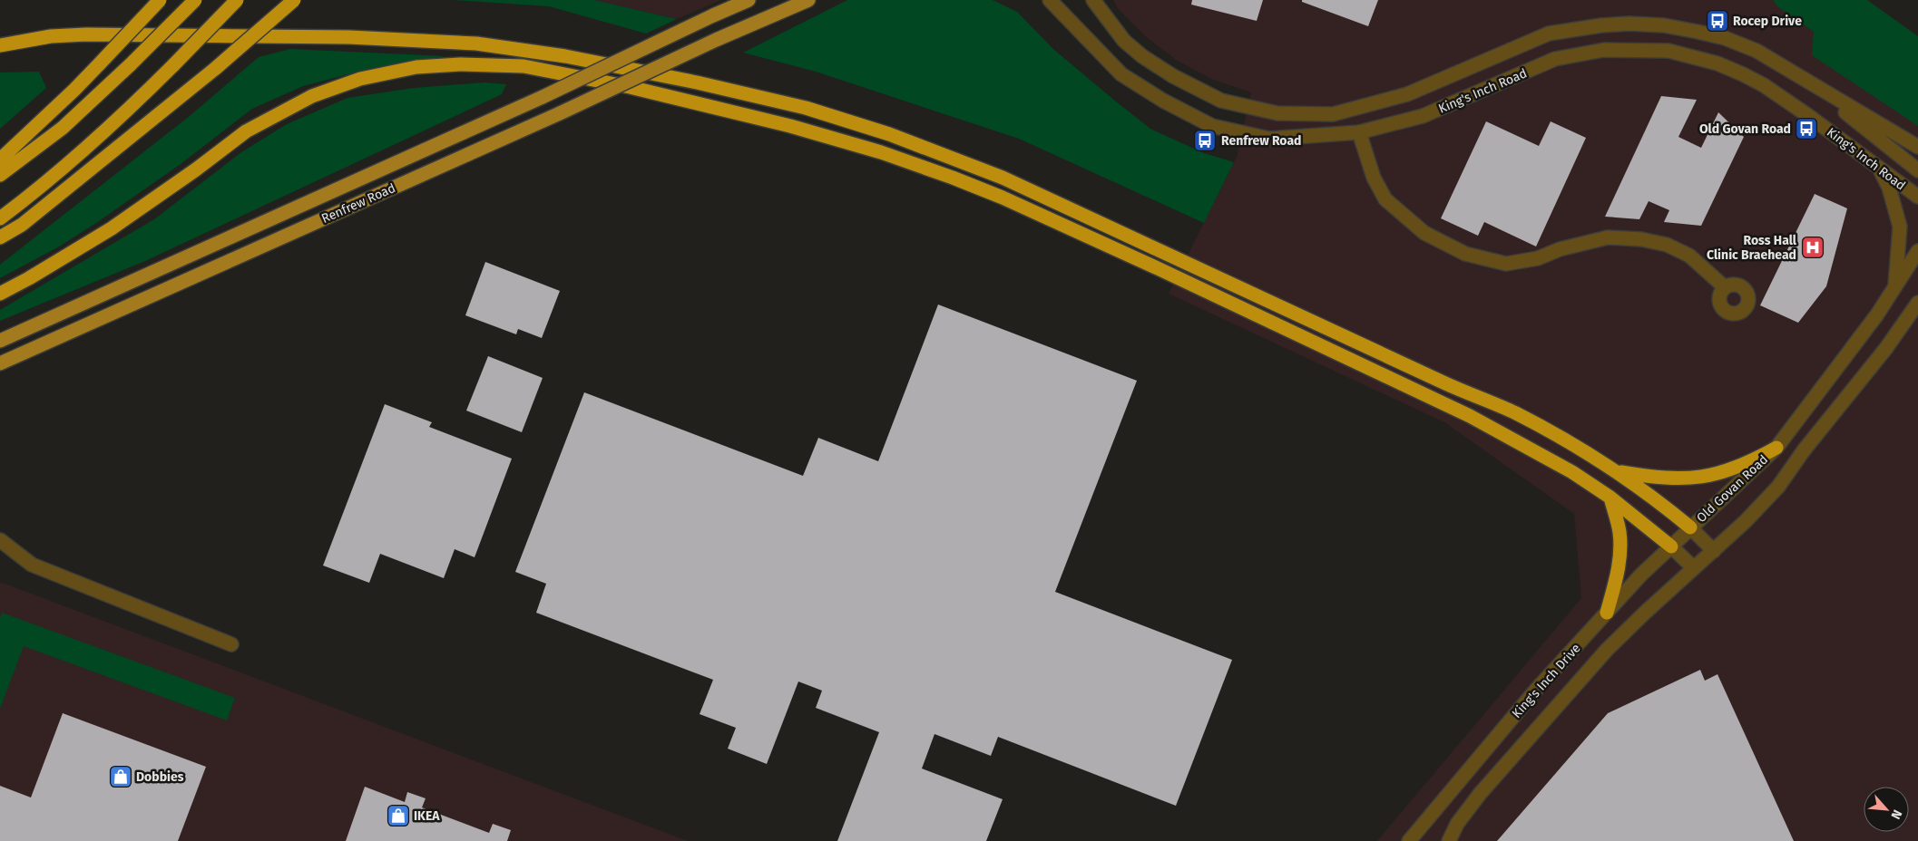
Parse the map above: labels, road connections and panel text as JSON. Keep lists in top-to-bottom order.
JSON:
{
  "streets": {
    "main road": ["Renfrew Road"],
    "street": ["King's Inch Road", "Old Govan Road", "King's Inch Drive"]
  },
  "crossings": [
    ["Old Govan Road", "King's Inch Drive"]
  ],
  "places": {
    "bus stop": ["Rocep Drive", "Old Govan Road", "Renfrew Road"],
    "hospital": ["Ross Hall Clinic Braehead"],
    "shop": ["Dobbies", "IKEA"]
  },
  "north": "bottom right"
}
